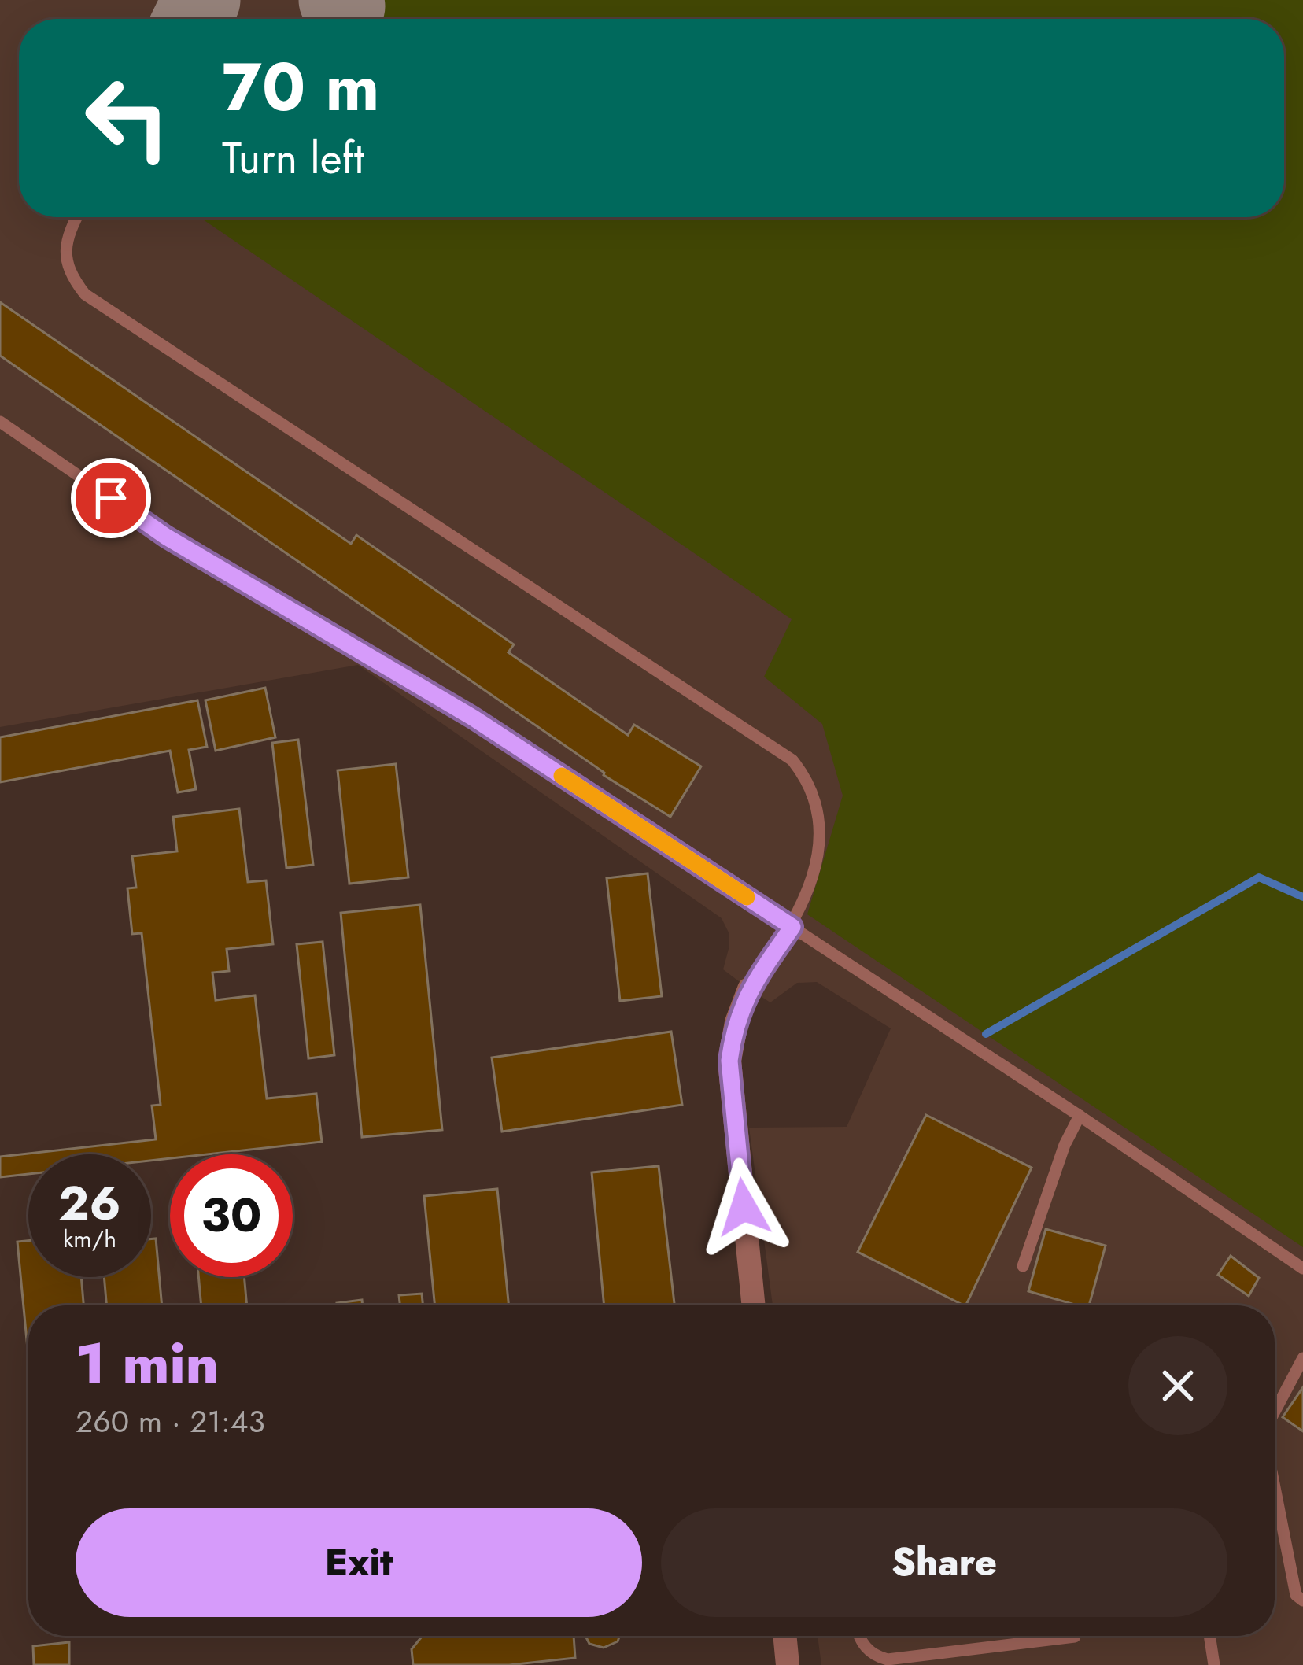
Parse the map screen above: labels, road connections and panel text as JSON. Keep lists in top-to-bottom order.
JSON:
{
  "page": {
    "turn": ["70 m", "Turn left"],
    "speed": "26 km/h",
    "limit": "30",
    "heading": ["1 min", "260 m · 21:43"],
    "buttons": ["Exit", "Share"]
  }
}
